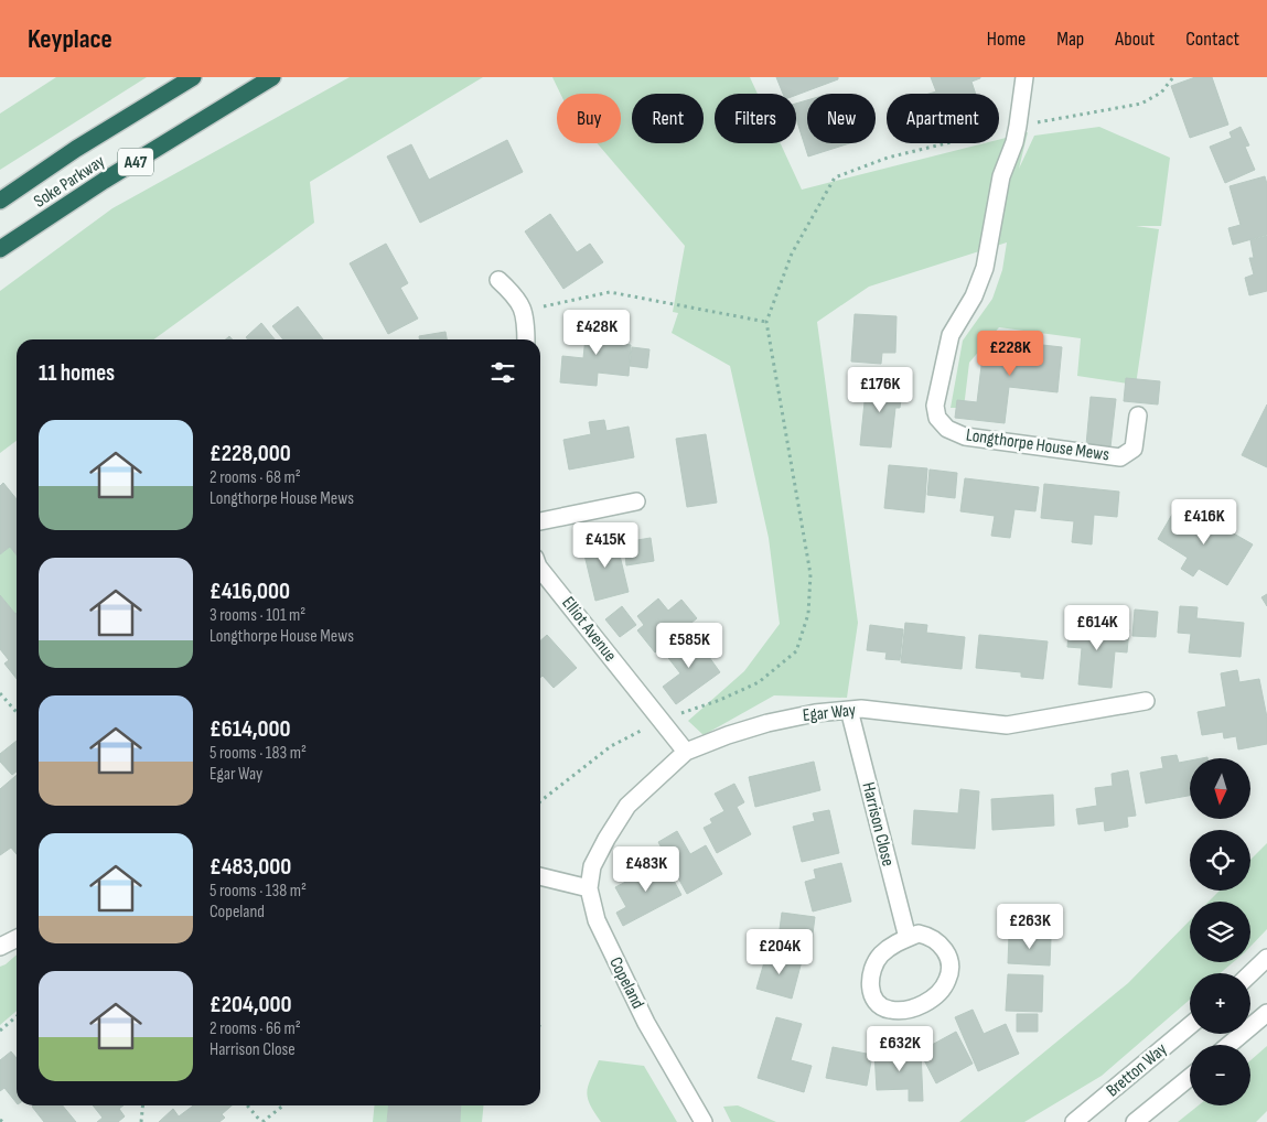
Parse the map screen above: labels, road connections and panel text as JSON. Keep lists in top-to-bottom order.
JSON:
{
  "streets": {
    "highway": ["A47", "Soke Parkway"],
    "street": [
      "Longthorpe House Mews",
      "Elliot Avenue",
      "Egar Way",
      "Harrison Close",
      "Copeland",
      "Bretton Way"
    ]
  },
  "crossings": [
    ["Elliot Avenue", "Egar Way"],
    ["Egar Way", "Harrison Close"],
    ["Egar Way", "Copeland"]
  ],
  "north": "bottom",
  "page": {
    "header": "Keyplace",
    "nav": [
      "Home",
      "Map",
      "About",
      "Contact"
    ],
    "chip": [
      "Buy",
      "Rent",
      "Filters",
      "New",
      "Apartment"
    ],
    "price": [
      "£428K",
      "£228K",
      "£176K",
      "£416K",
      "£415K",
      "£614K",
      "£585K",
      "£483K",
      "£263K",
      "£204K",
      "£632K"
    ],
    "heading": "11 homes",
    "list": [
      {
        "name": "£228,000",
        "note": "2 rooms · 68 m² · Longthorpe House Mews"
      },
      {
        "name": "£416,000",
        "note": "3 rooms · 101 m² · Longthorpe House Mews"
      },
      {
        "name": "£614,000",
        "note": "5 rooms · 183 m² · Egar Way"
      },
      {
        "name": "£483,000",
        "note": "5 rooms · 138 m² · Copeland"
      },
      {
        "name": "£204,000",
        "note": "2 rooms · 66 m² · Harrison Close"
      }
    ],
    "map_buttons": ["+", "−"]
  }
}
